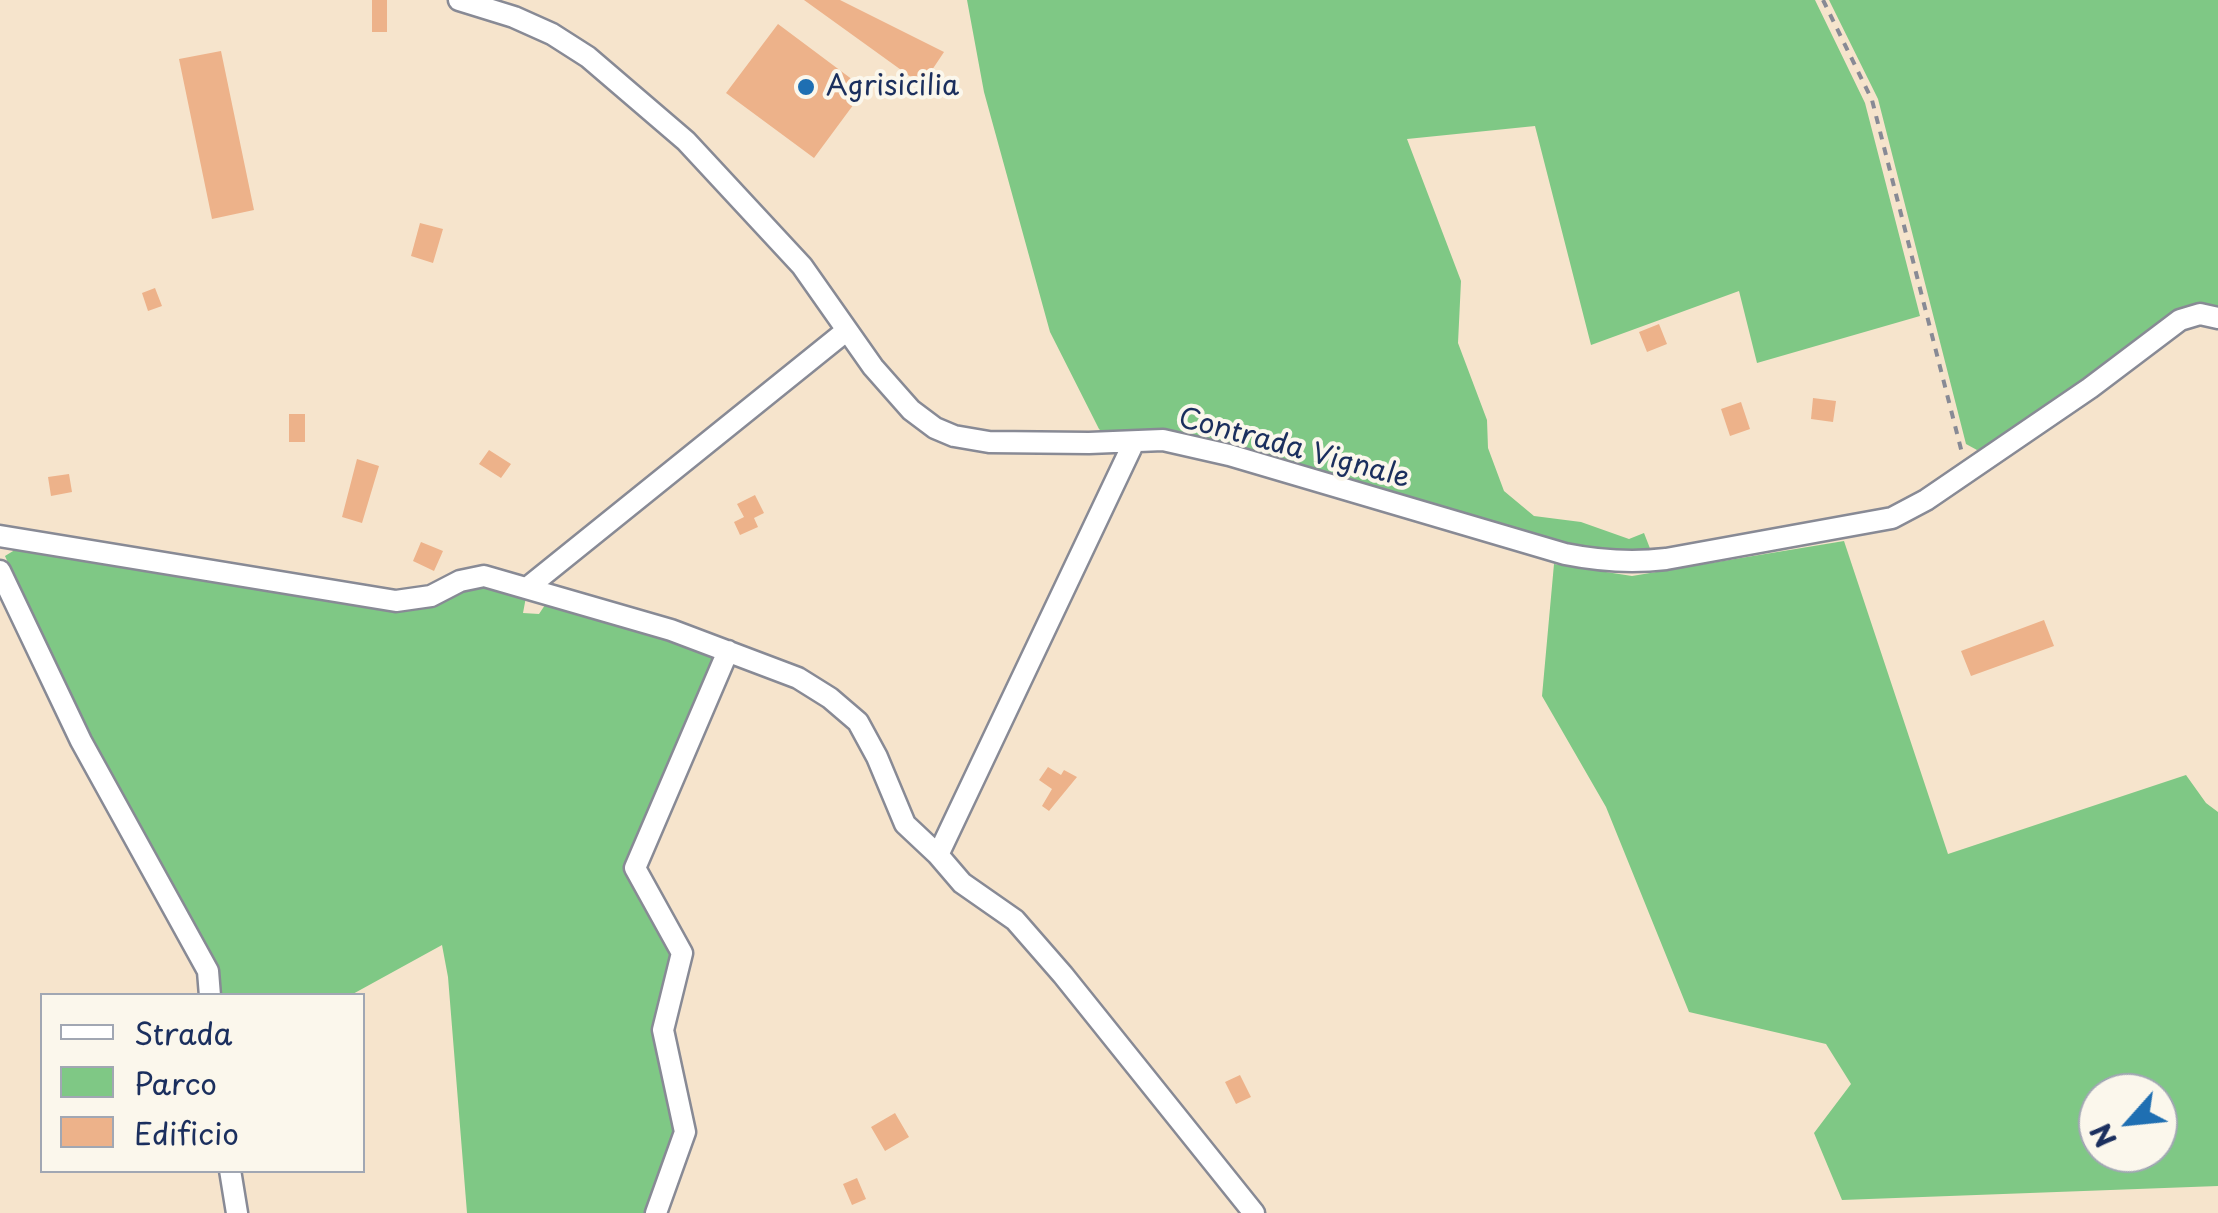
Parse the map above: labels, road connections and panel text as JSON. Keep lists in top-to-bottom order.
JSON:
{
  "streets": {
    "street": ["Contrada Vignale"]
  },
  "places": ["Agrisicilia"],
  "legend": ["Strada", "Parco", "Edificio"],
  "north": "bottom left"
}
